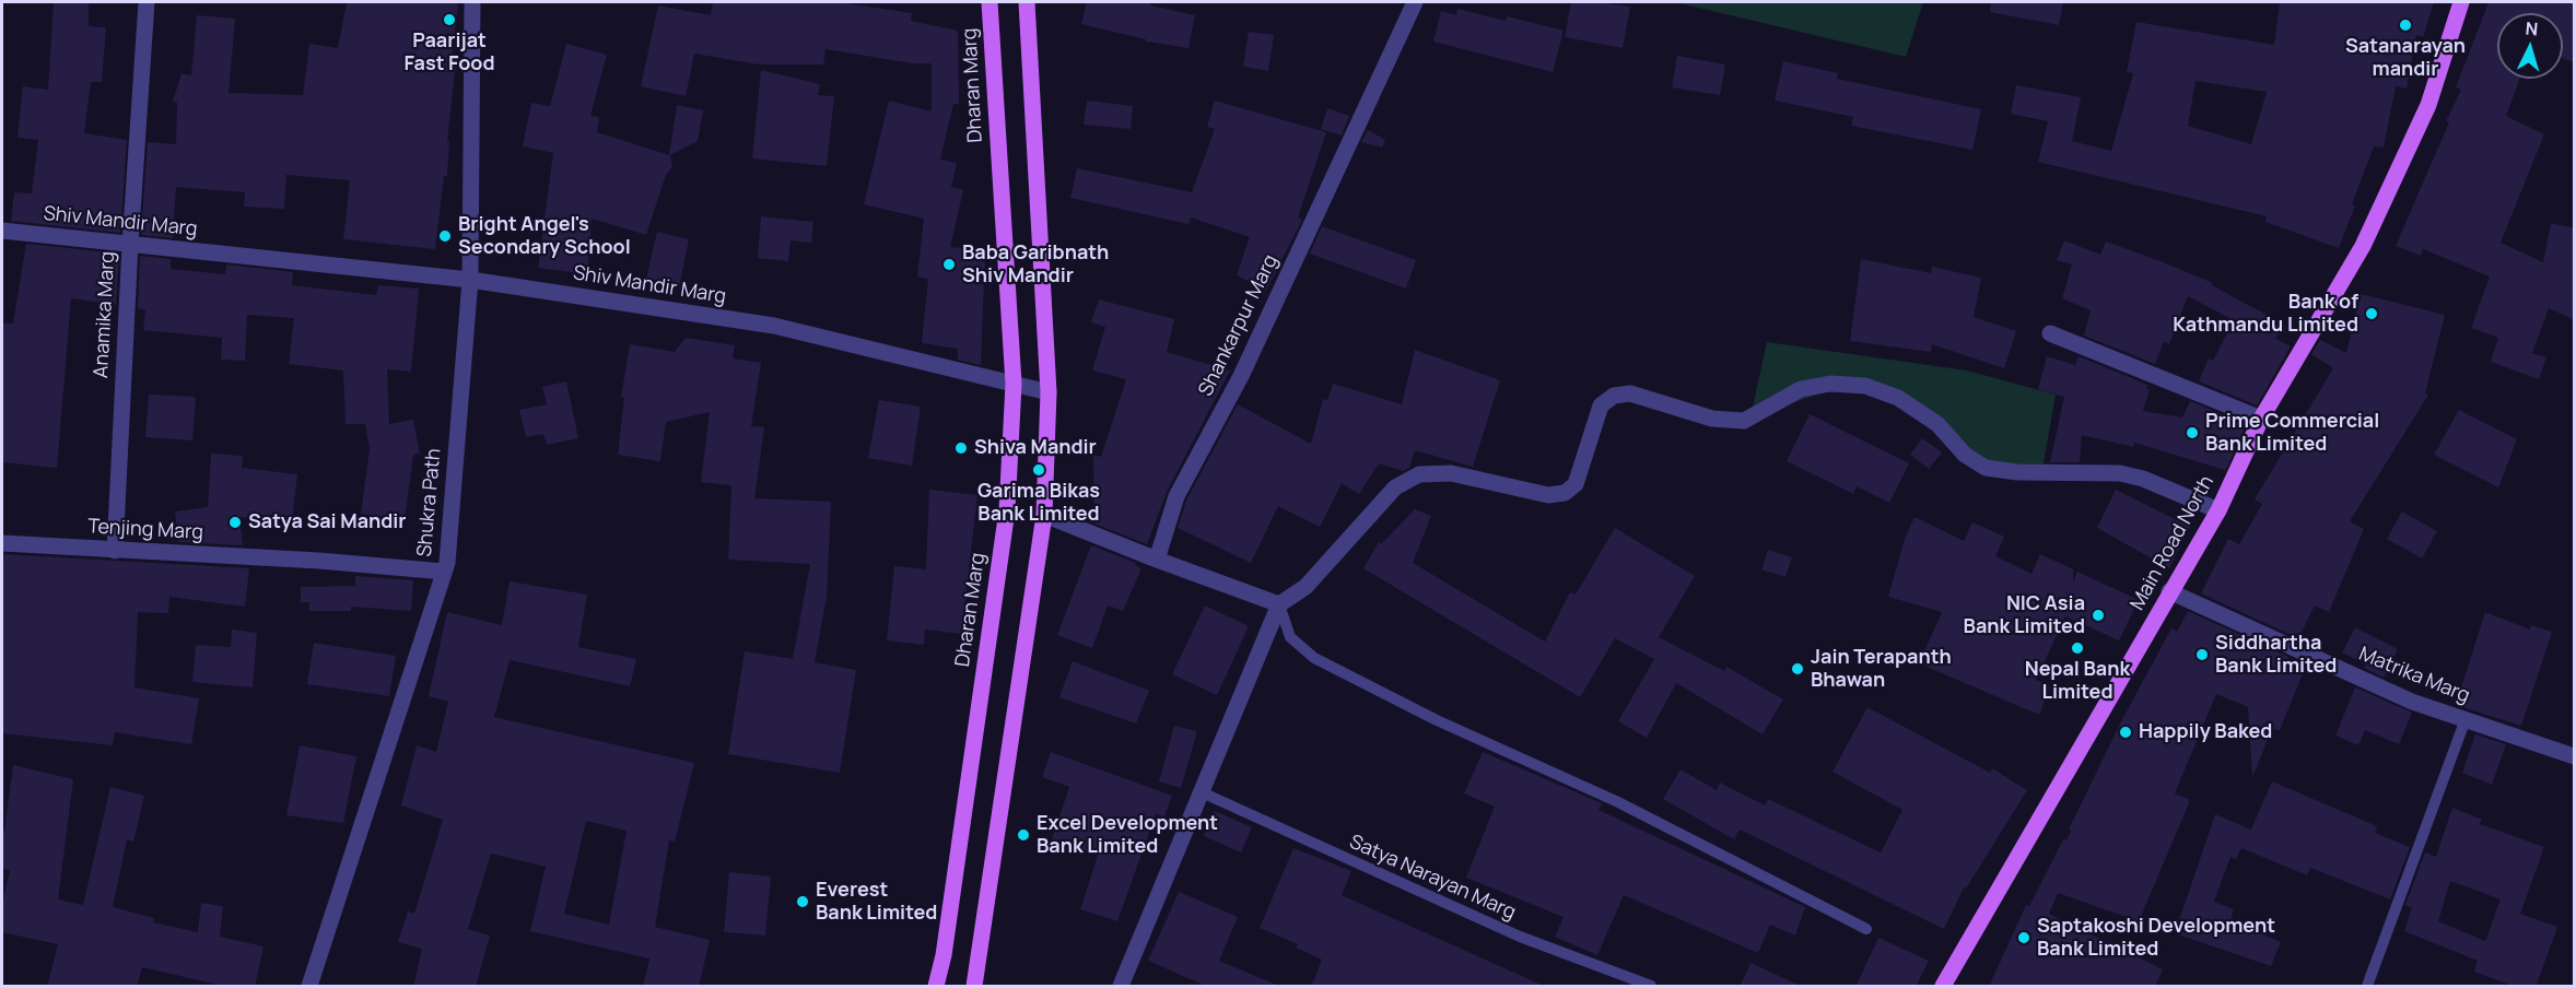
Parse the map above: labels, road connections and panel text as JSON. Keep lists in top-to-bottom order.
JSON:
{
  "streets": {
    "main road": ["Dharan Marg", "Main Road North"],
    "street": [
      "Shiv Mandir Marg",
      "Anamika Marg",
      "Shankarpur Marg",
      "Shukra Path",
      "Tenjing Marg",
      "Matrika Marg"
    ],
    "lane": ["Satya Narayan Marg"]
  },
  "crossings": [
    ["Dharan Marg", "Shiv Mandir Marg"],
    ["Shiv Mandir Marg", "Anamika Marg"],
    ["Shiv Mandir Marg", "Shukra Path"],
    ["Anamika Marg", "Tenjing Marg"],
    ["Shukra Path", "Tenjing Marg"],
    ["Main Road North", "Matrika Marg"]
  ],
  "places": [
    "Paarijat Fast Food",
    "Satanarayan mandir",
    "Bright Angel's Secondary School",
    "Baba Garibnath Shiv Mandir",
    "Bank of Kathmandu Limited",
    "Prime Commercial Bank Limited",
    "Shiva Mandir",
    "Garima Bikas Bank Limited",
    "Satya Sai Mandir",
    "NIC Asia Bank Limited",
    "Nepal Bank Limited",
    "Siddhartha Bank Limited",
    "Jain Terapanth Bhawan",
    "Happily Baked",
    "Excel Development Bank Limited",
    "Everest Bank Limited",
    "Saptakoshi Development Bank Limited"
  ],
  "north": "top"
}
